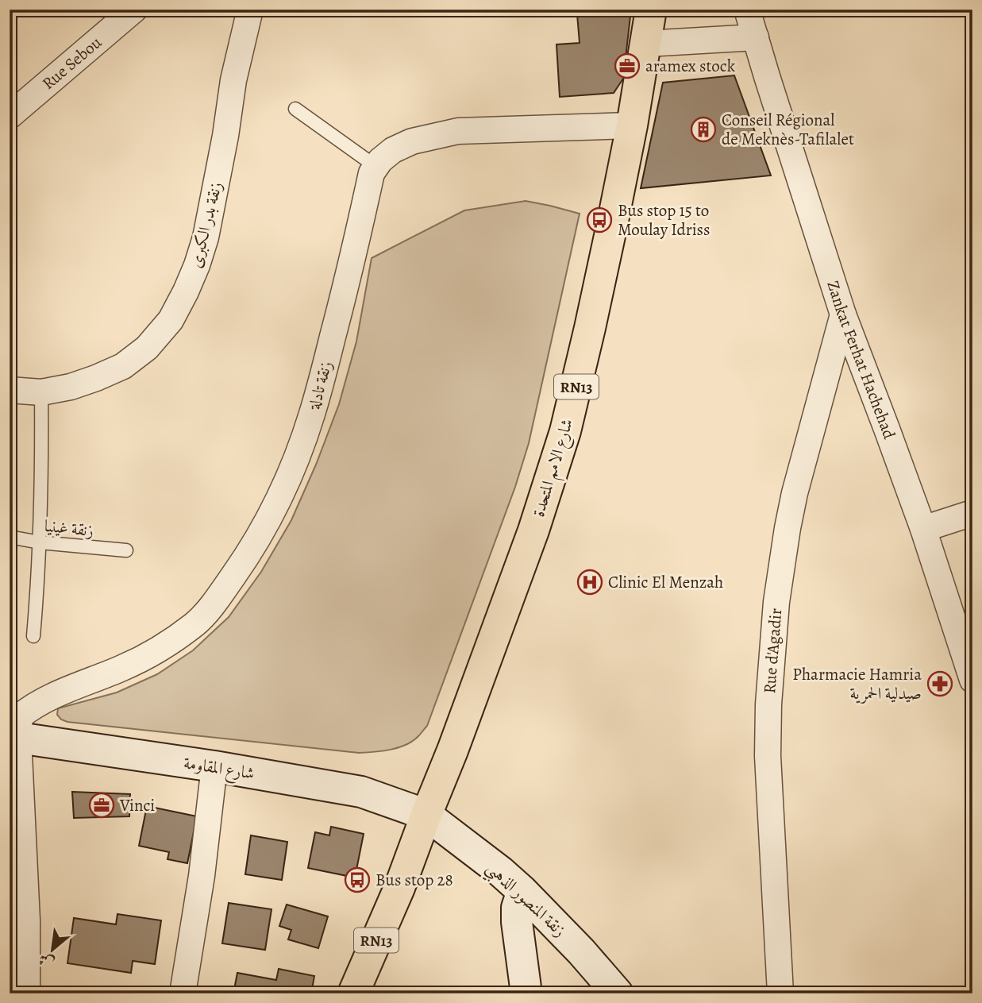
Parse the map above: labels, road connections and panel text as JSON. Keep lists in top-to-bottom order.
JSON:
{
  "streets": {
    "main road": [
      "RN13",
      "شارع الامم المتحدة",
      "شارع المقاومة",
      "زنقة المنصور الذهبي"
    ],
    "street": [
      "Rue Sebou",
      "زنقة بدر الكبرى",
      "Zankat Ferhat Hachehad",
      "زنقة تادلة",
      "Rue d'Agadir"
    ],
    "lane": ["زنقة غينيا"]
  },
  "crossings": [
    ["Zankat Ferhat Hachehad", "Rue d'Agadir"],
    ["زنقة تادلة", "شارع الامم المتحدة"],
    ["زنقة تادلة", "شارع المقاومة"],
    ["RN13", "شارع الامم المتحدة"],
    ["RN13", "شارع المقاومة"],
    ["RN13", "زنقة المنصور الذهبي"],
    ["شارع الامم المتحدة", "شارع المقاومة"],
    ["شارع الامم المتحدة", "زنقة المنصور الذهبي"],
    ["شارع المقاومة", "زنقة المنصور الذهبي"]
  ],
  "places": {
    "office": ["aramex stock", "Vinci"],
    "building": ["Conseil Régional de Meknès-Tafilalet"],
    "bus stop": ["Bus stop 15 to Moulay Idriss", "Bus stop 28"],
    "hospital": ["Clinic El Menzah"],
    "pharmacy": ["Pharmacie Hamria صيدلية الحمرية"]
  },
  "north": "bottom left"
}
